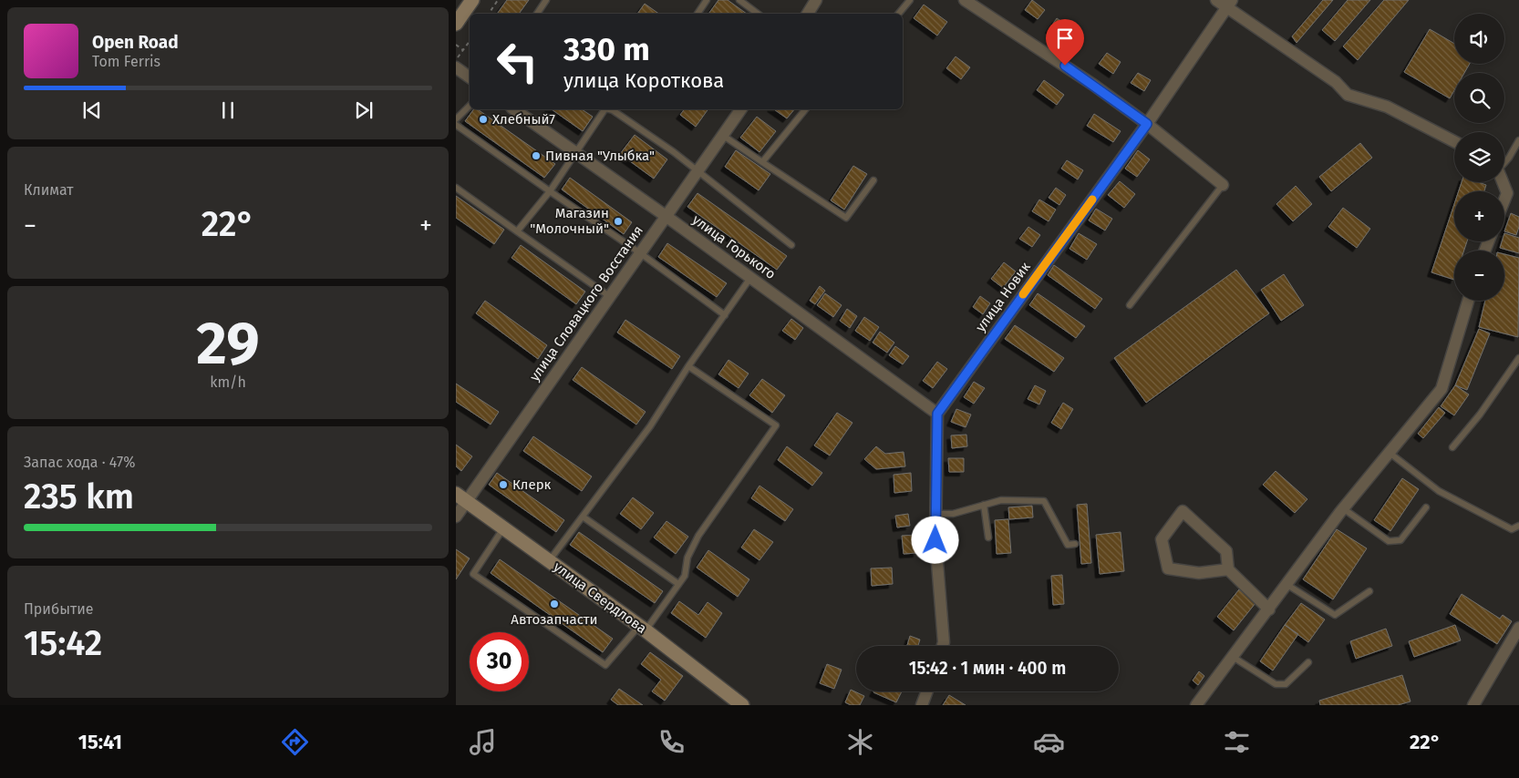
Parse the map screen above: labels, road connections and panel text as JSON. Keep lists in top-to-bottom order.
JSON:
{
  "streets": {
    "main road": ["улица Свердлова"],
    "street": ["улица Горького", "улица Новик", "улица Словацкого Восстания"]
  },
  "crossings": [
    ["улица Горького", "улица Новик"],
    ["улица Горького", "улица Словацкого Восстания"],
    ["улица Словацкого Восстания", "улица Свердлова"]
  ],
  "places": [
    "Хлебный7",
    "Пивная \"Улыбка\"",
    "Магазин \"Молочный\"",
    "Клерк",
    "Автозапчасти"
  ],
  "page": {
    "map_buttons": ["+", "−"],
    "turn": ["330 m", "улица Короткова"],
    "song": ["Open Road", "Tom Ferris"],
    "tile": [
      "Климат",
      ["29", "km/h"],
      ["Запас хода · 47%", "235 km"],
      ["Прибытие", "15:42"]
    ],
    "heat": ["−", "22°", "+"],
    "limit": "30",
    "trip": "15:42 · 1 мин · 400 m",
    "tabs": ["15:41", "22°"]
  }
}
